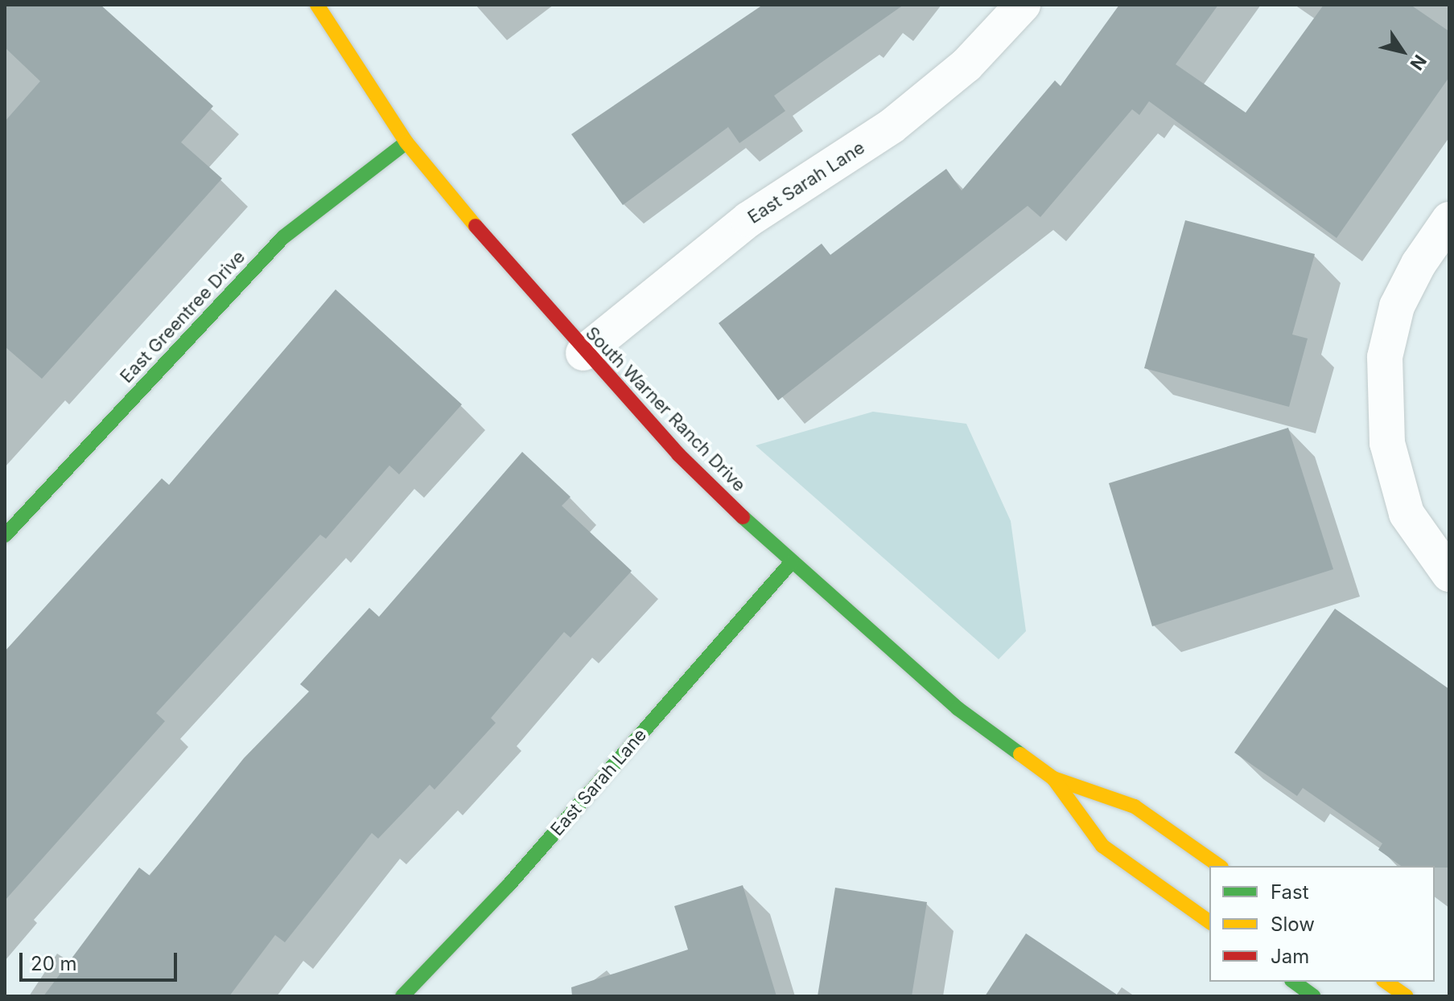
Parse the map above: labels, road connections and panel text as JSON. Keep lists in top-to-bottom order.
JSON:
{
  "streets": {
    "street": ["East Sarah Lane", "East Greentree Drive", "South Warner Ranch Drive"]
  },
  "crossings": [
    ["East Sarah Lane", "South Warner Ranch Drive"],
    ["East Greentree Drive", "South Warner Ranch Drive"]
  ],
  "legend": ["Fast", "Slow", "Jam"],
  "scale_bar": "20 m",
  "north": "bottom right"
}
